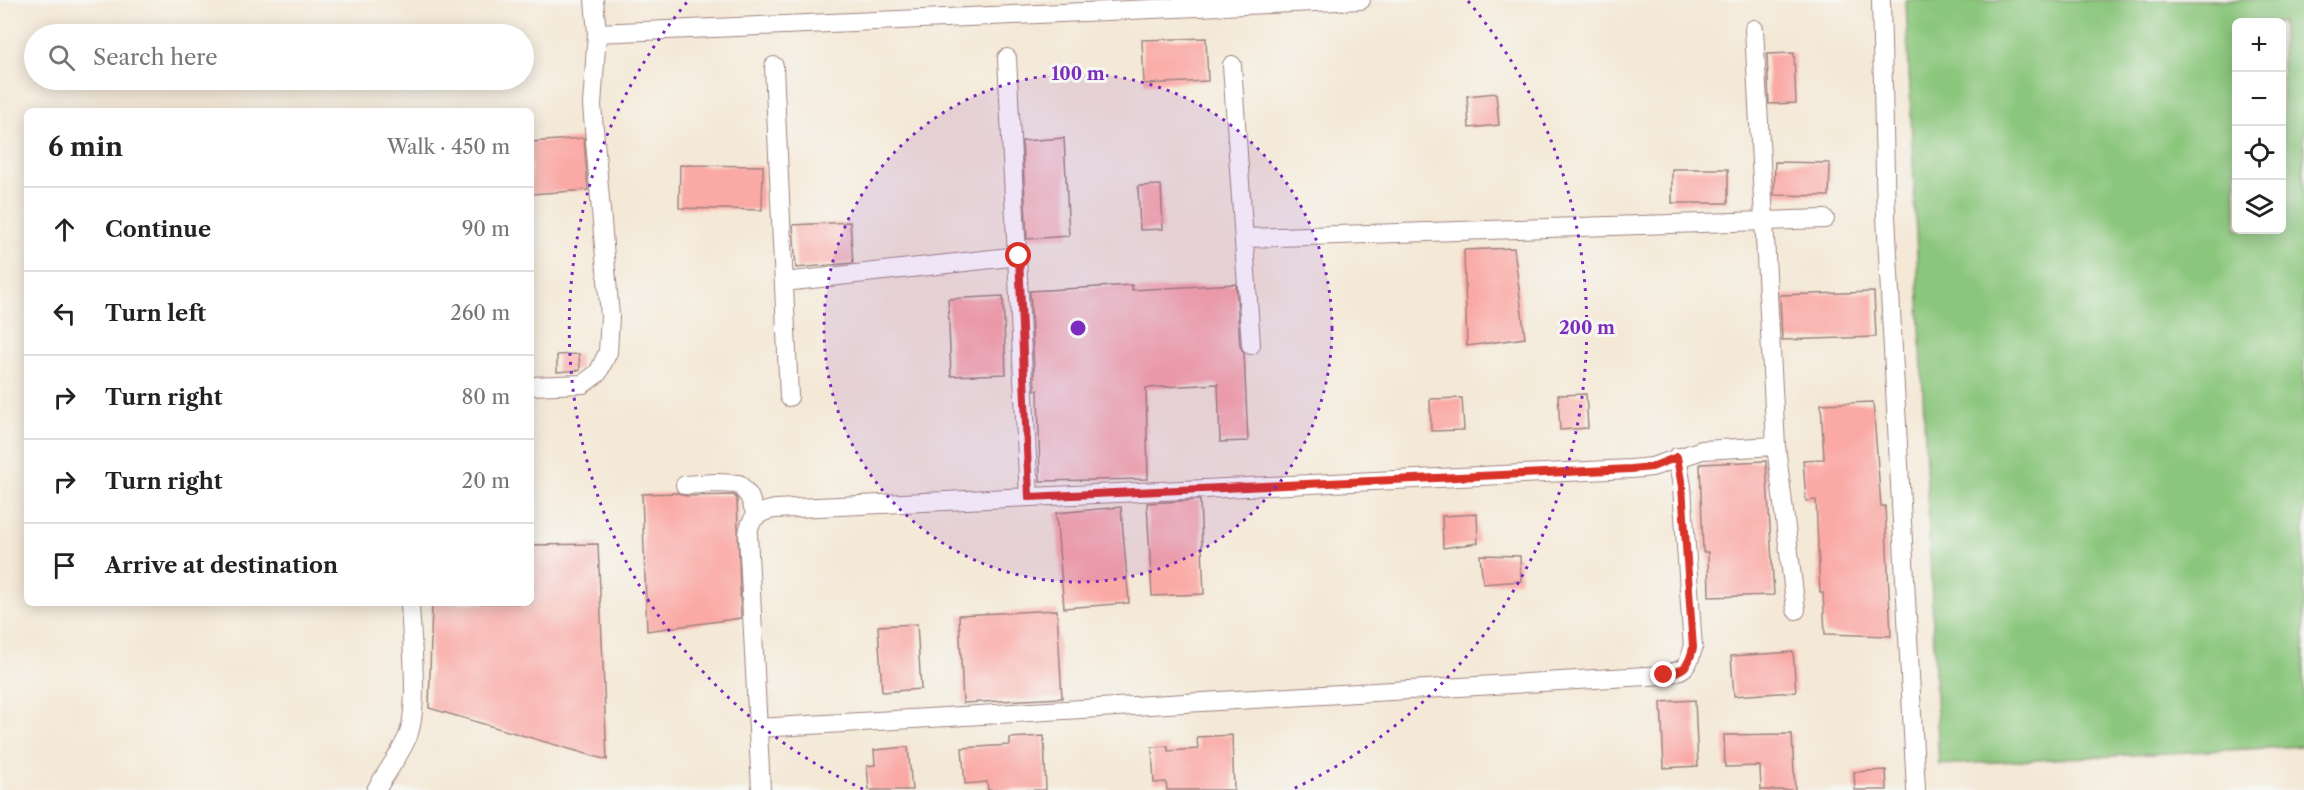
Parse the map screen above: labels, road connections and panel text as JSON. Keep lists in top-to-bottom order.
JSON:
{
  "page": {
    "map_buttons": ["+", "−"],
    "search": "Search here",
    "heading": ["6 min", "Walk · 450 m"],
    "list": [
      ["Continue", "90 m"],
      ["Turn left", "260 m"],
      ["Turn right", "80 m"],
      ["Turn right", "20 m"],
      "Arrive at destination"
    ]
  },
  "rings": ["100 m", "200 m"]
}
